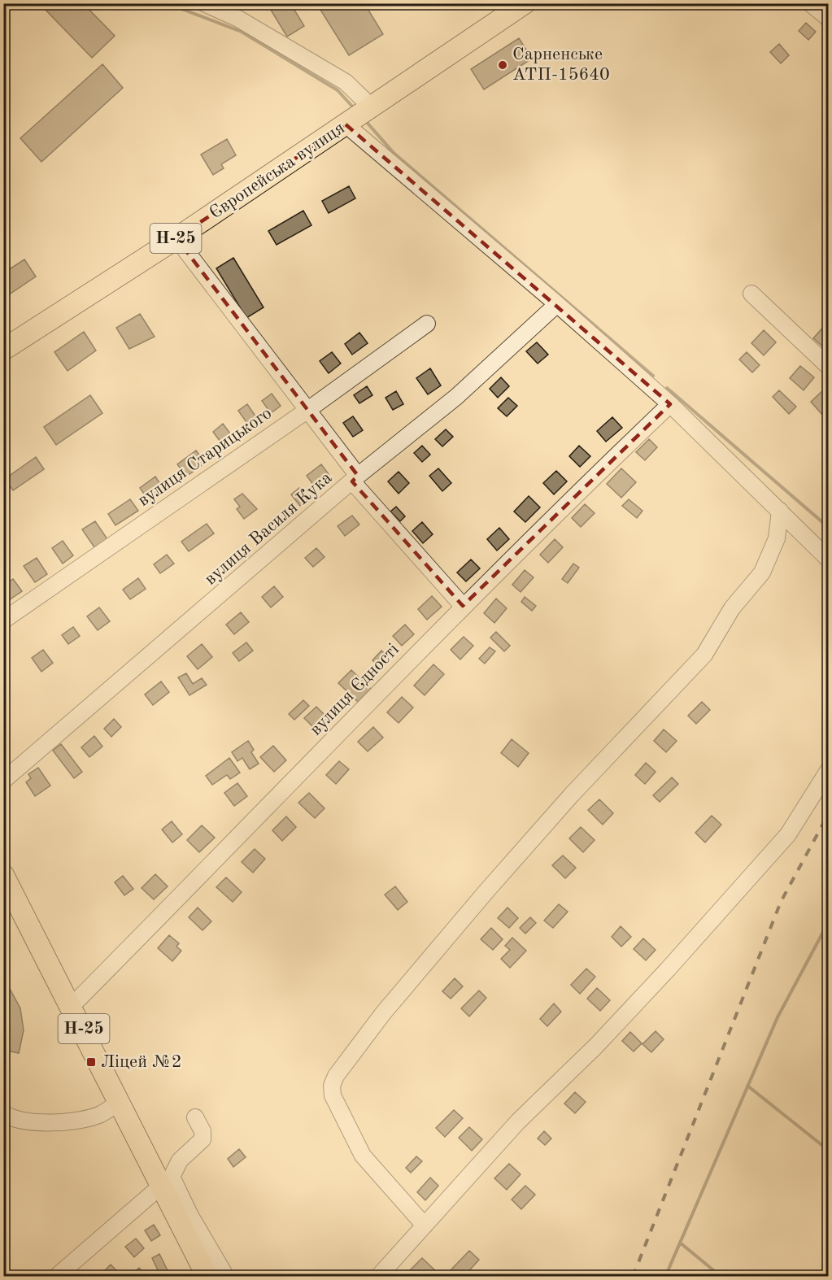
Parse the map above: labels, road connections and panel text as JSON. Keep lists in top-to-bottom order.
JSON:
{
  "streets": {
    "main road": ["Європейська вулиця", "Н-25"],
    "street": ["вулиця Старицького", "вулиця Василя Кука", "вулиця Єдності"]
  },
  "crossings": [
    ["Н-25", "вулиця Єдності"]
  ],
  "places": {
    "other": ["Сарненське АТП-15640"],
    "transit": ["Ліцей №2"]
  }
}
